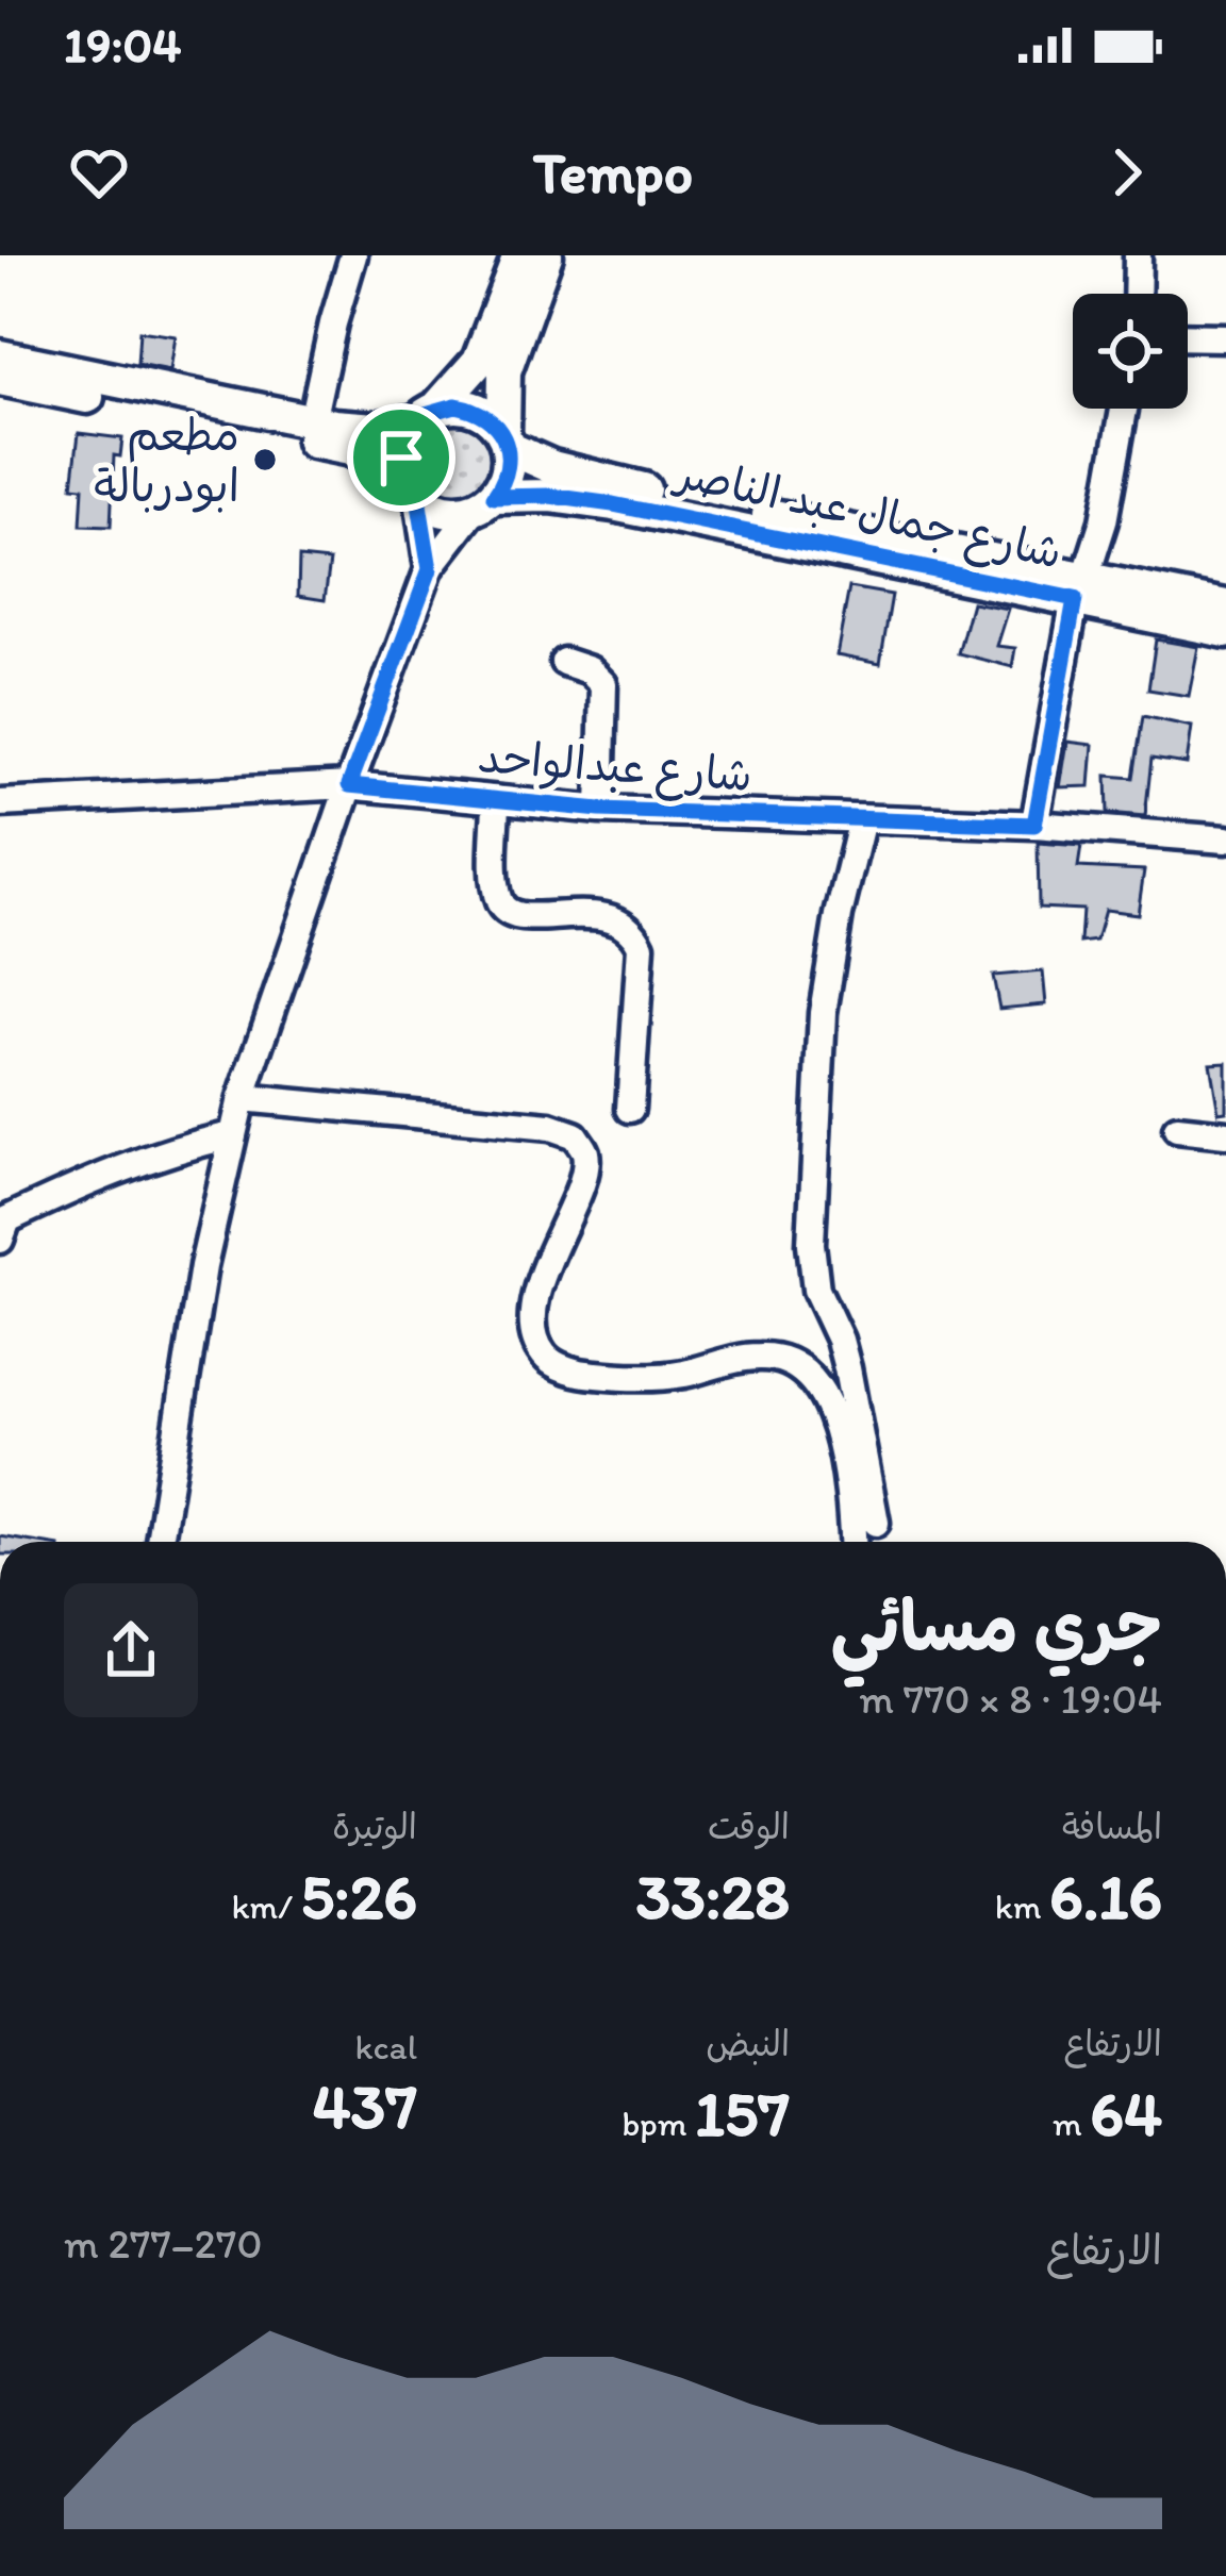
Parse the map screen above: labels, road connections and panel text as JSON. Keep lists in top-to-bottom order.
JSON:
{
  "streets": {
    "main road": ["شارع جمال عبد الناصر"],
    "street": ["شارع عبدالواحد"]
  },
  "places": ["مطعم ابودربالة"],
  "page": {
    "status": "19:04",
    "header": "Tempo",
    "heading": ["جري مسائي", "19:04 · 8 × 770 m"],
    "stats": [
      ["المسافة", "6.16 km"],
      ["الوقت", "33:28"],
      ["الوتيرة", "5:26 /km"],
      ["الارتفاع", "64 m"],
      ["النبض", "157 bpm"],
      ["kcal", "437"]
    ],
    "chart": ["الارتفاع", "270–277 m"]
  }
}
